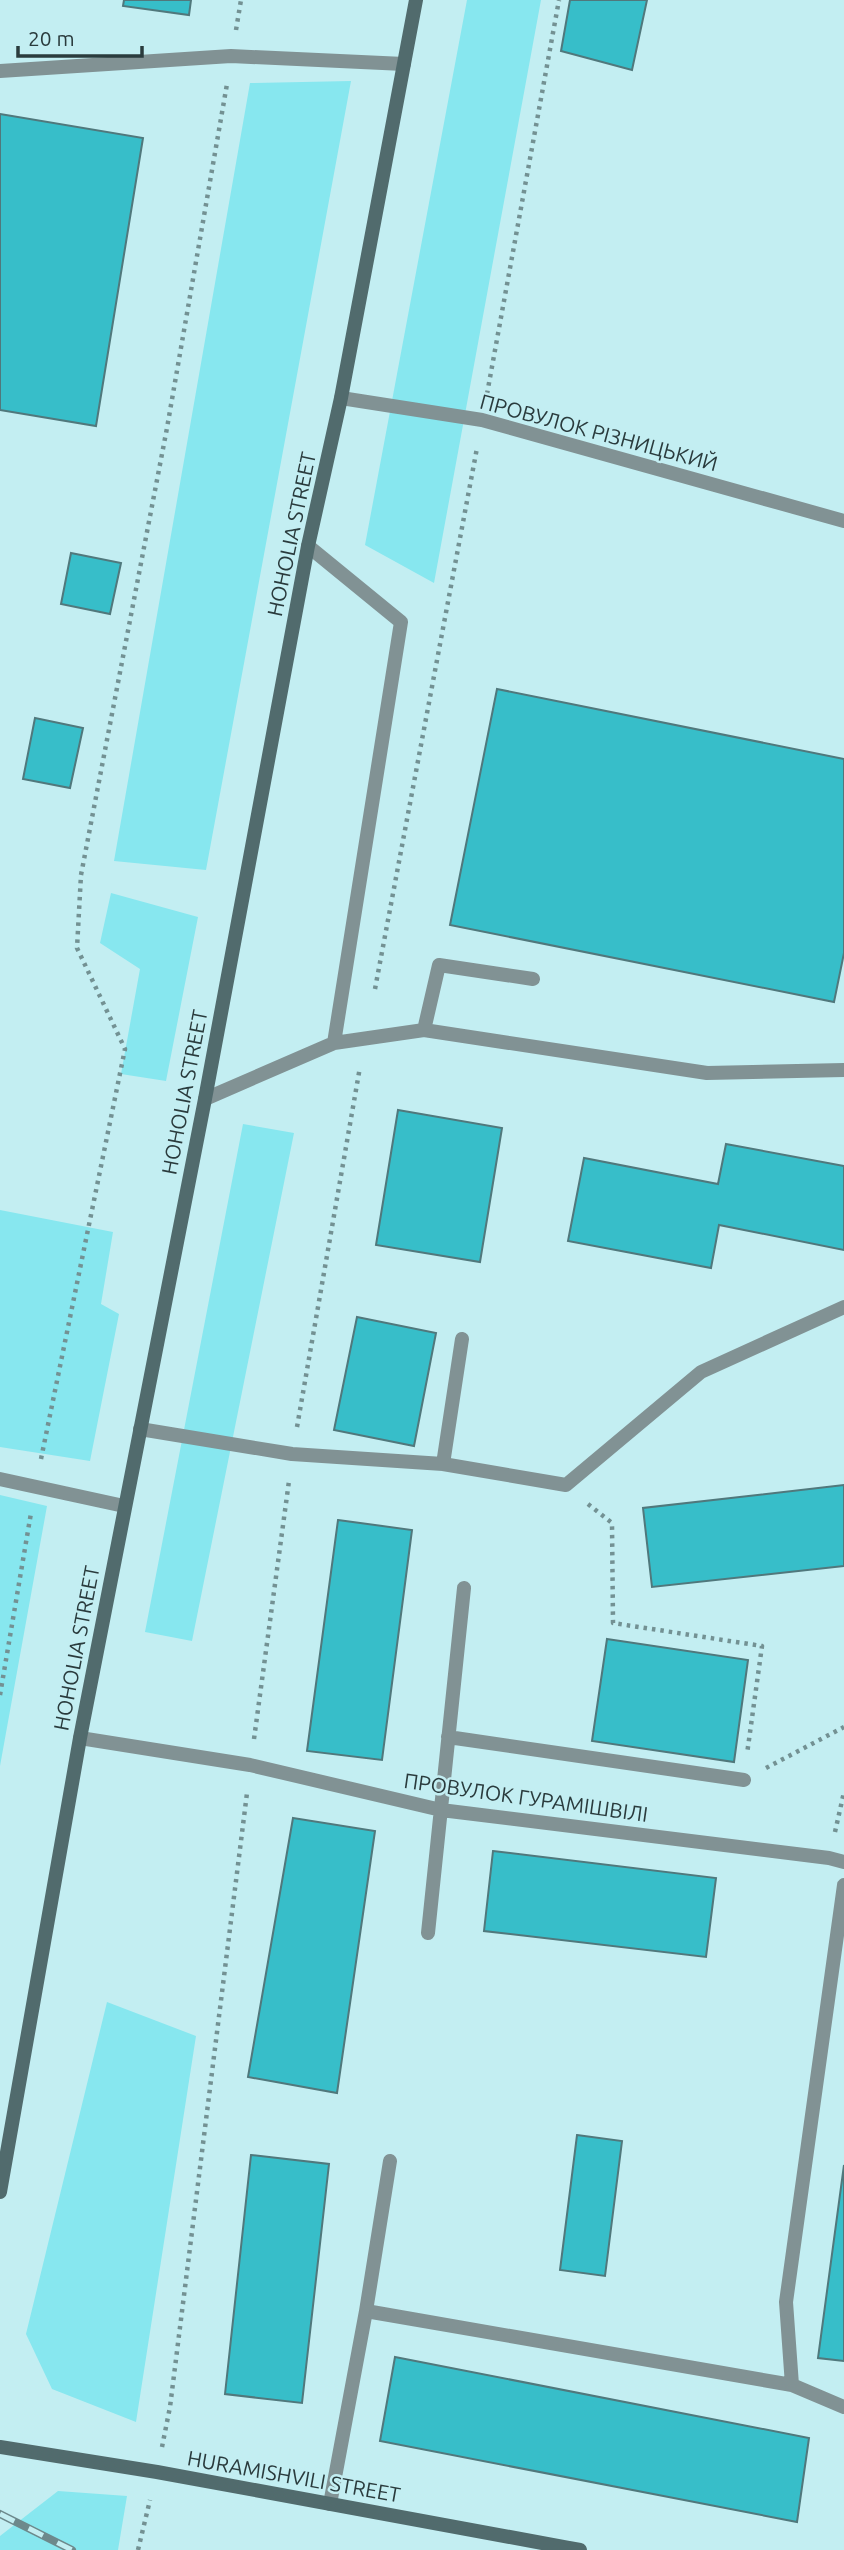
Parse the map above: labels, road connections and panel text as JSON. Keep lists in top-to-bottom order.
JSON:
{
  "streets": {
    "street": [
      "ПРОВУЛОК РІЗНИЦЬКИЙ",
      "HOHOLIA STREET",
      "ПРОВУЛОК ГУРАМІШВІЛІ",
      "HURAMISHVILI STREET"
    ]
  },
  "crossings": [
    ["ПРОВУЛОК РІЗНИЦЬКИЙ", "HOHOLIA STREET"],
    ["HOHOLIA STREET", "ПРОВУЛОК ГУРАМІШВІЛІ"]
  ],
  "scale_bar": "20 m"
}
